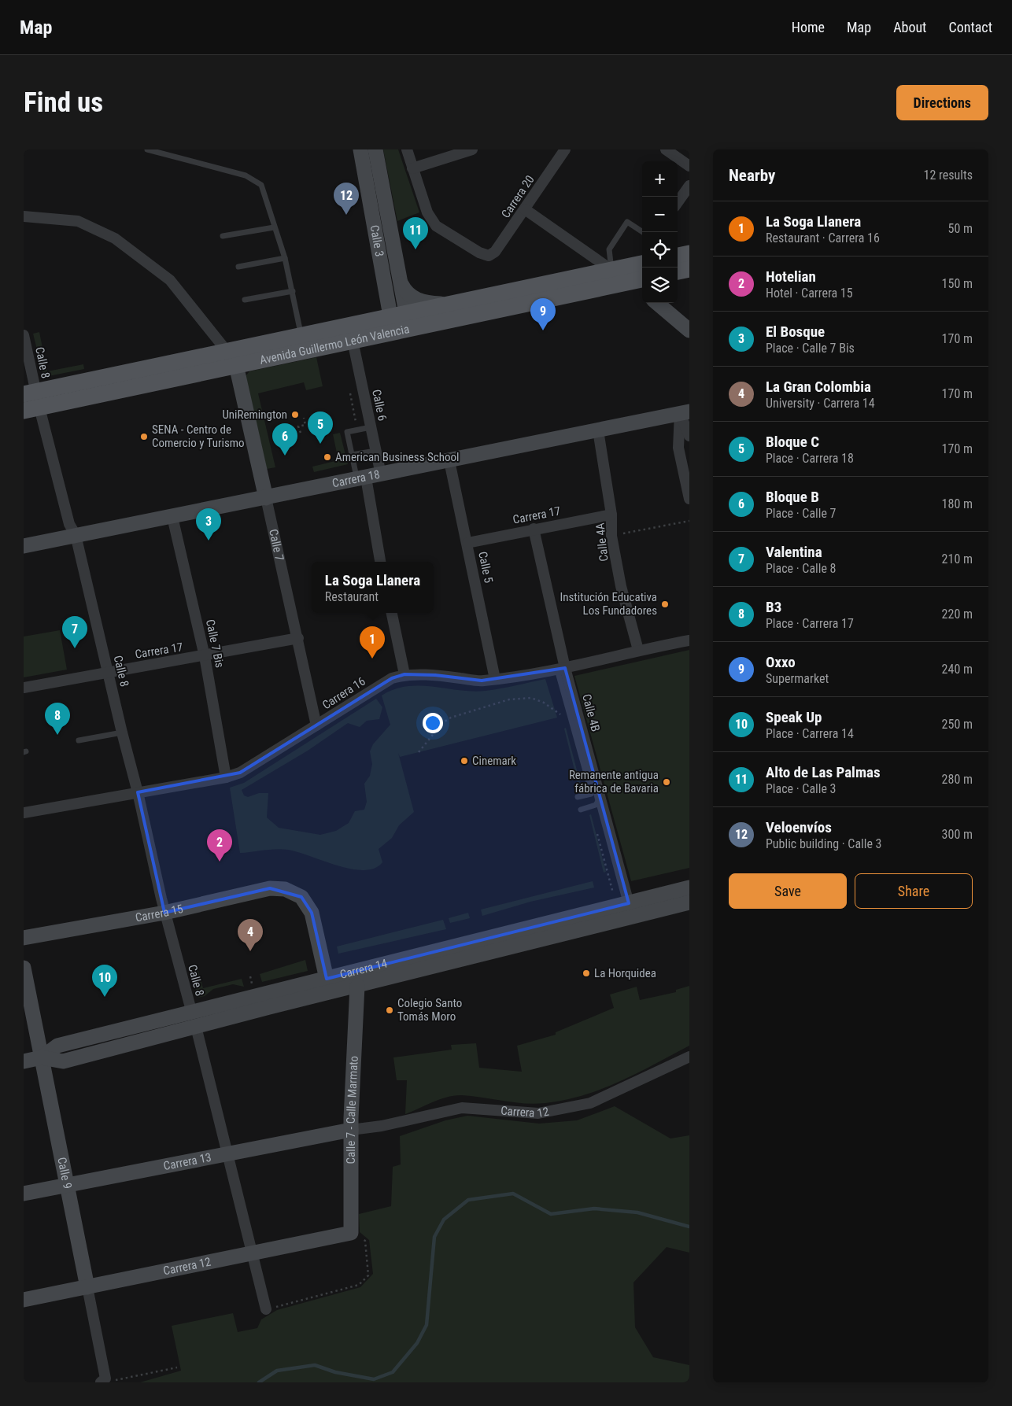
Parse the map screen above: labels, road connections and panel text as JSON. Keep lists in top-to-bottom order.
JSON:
{
  "streets": {
    "main road": [
      "Calle 3",
      "Avenida Guillermo León Valencia",
      "Carrera 18",
      "Calle 7",
      "Carrera 15",
      "Carrera 14",
      "Calle 7 - Calle Marmato",
      "Carrera 12",
      "Carrera 13",
      "Calle 9"
    ],
    "street": [
      "Carrera 20",
      "Calle 8",
      "Calle 6",
      "Carrera 17",
      "Calle 4A",
      "Calle 5",
      "Calle 7 Bis",
      "Carrera 16",
      "Calle 4B"
    ]
  },
  "crossings": [
    ["Calle 3", "Avenida Guillermo León Valencia"],
    ["Avenida Guillermo León Valencia", "Calle 8"],
    ["Avenida Guillermo León Valencia", "Calle 6"],
    ["Avenida Guillermo León Valencia", "Calle 7"],
    ["Calle 8", "Carrera 18"],
    ["Calle 8", "Carrera 17"],
    ["Calle 8", "Carrera 16"],
    ["Calle 8", "Carrera 15"],
    ["Calle 8", "Carrera 14"],
    ["Calle 8", "Carrera 12"],
    ["Calle 8", "Carrera 13"],
    ["Calle 6", "Carrera 18"],
    ["Carrera 18", "Calle 4A"],
    ["Carrera 18", "Calle 7"],
    ["Carrera 18", "Calle 5"],
    ["Carrera 18", "Calle 7 Bis"],
    ["Carrera 17", "Calle 4A"],
    ["Carrera 17", "Calle 7"],
    ["Carrera 17", "Calle 5"],
    ["Carrera 17", "Calle 7 Bis"],
    ["Carrera 17", "Calle 4B"],
    ["Calle 4A", "Carrera 16"],
    ["Calle 7", "Carrera 16"],
    ["Calle 5", "Carrera 16"],
    ["Calle 7 Bis", "Carrera 16"],
    ["Carrera 16", "Calle 4B"],
    ["Calle 4B", "Carrera 14"],
    ["Carrera 15", "Carrera 14"],
    ["Carrera 14", "Calle 7 - Calle Marmato"],
    ["Carrera 14", "Calle 9"],
    ["Calle 7 - Calle Marmato", "Carrera 12"],
    ["Calle 7 - Calle Marmato", "Carrera 13"],
    ["Carrera 12", "Carrera 13"],
    ["Carrera 12", "Calle 9"],
    ["Carrera 13", "Calle 9"]
  ],
  "places": [
    "UniRemington",
    "SENA - Centro de Comercio y Turismo",
    "American Business School",
    "Institución Educativa Los Fundadores",
    "Cinemark",
    "Remanente antigua fábrica de Bavaria",
    "La Horquidea",
    "Colegio Santo Tomás Moro"
  ],
  "page": {
    "header": "Map",
    "nav": [
      "Home",
      "Map",
      "About",
      "Contact"
    ],
    "buttons": [
      "Directions",
      ["Save", "Share"]
    ],
    "title": "Find us",
    "heading": ["Nearby", "12 results"],
    "map_buttons": ["+", "−"],
    "pins": [
      "12",
      "11",
      "9",
      "5",
      "6",
      "3",
      "7",
      "1",
      "8",
      "2",
      "4",
      "10"
    ],
    "list": [
      {
        "mark": "1",
        "name": "La Soga Llanera",
        "note": "Restaurant · Carrera 16",
        "value": "50 m"
      },
      {
        "mark": "2",
        "name": "Hotelian",
        "note": "Hotel · Carrera 15",
        "value": "150 m"
      },
      {
        "mark": "3",
        "name": "El Bosque",
        "note": "Place · Calle 7 Bis",
        "value": "170 m"
      },
      {
        "mark": "4",
        "name": "La Gran Colombia",
        "note": "University · Carrera 14",
        "value": "170 m"
      },
      {
        "mark": "5",
        "name": "Bloque C",
        "note": "Place · Carrera 18",
        "value": "170 m"
      },
      {
        "mark": "6",
        "name": "Bloque B",
        "note": "Place · Calle 7",
        "value": "180 m"
      },
      {
        "mark": "7",
        "name": "Valentina",
        "note": "Place · Calle 8",
        "value": "210 m"
      },
      {
        "mark": "8",
        "name": "B3",
        "note": "Place · Carrera 17",
        "value": "220 m"
      },
      {
        "mark": "9",
        "name": "Oxxo",
        "note": "Supermarket",
        "value": "240 m"
      },
      {
        "mark": "10",
        "name": "Speak Up",
        "note": "Place · Carrera 14",
        "value": "250 m"
      },
      {
        "mark": "11",
        "name": "Alto de Las Palmas",
        "note": "Place · Calle 3",
        "value": "280 m"
      },
      {
        "mark": "12",
        "name": "Veloenvíos",
        "note": "Public building · Calle 3",
        "value": "300 m"
      }
    ],
    "popup": ["La Soga Llanera", "Restaurant"]
  }
}
